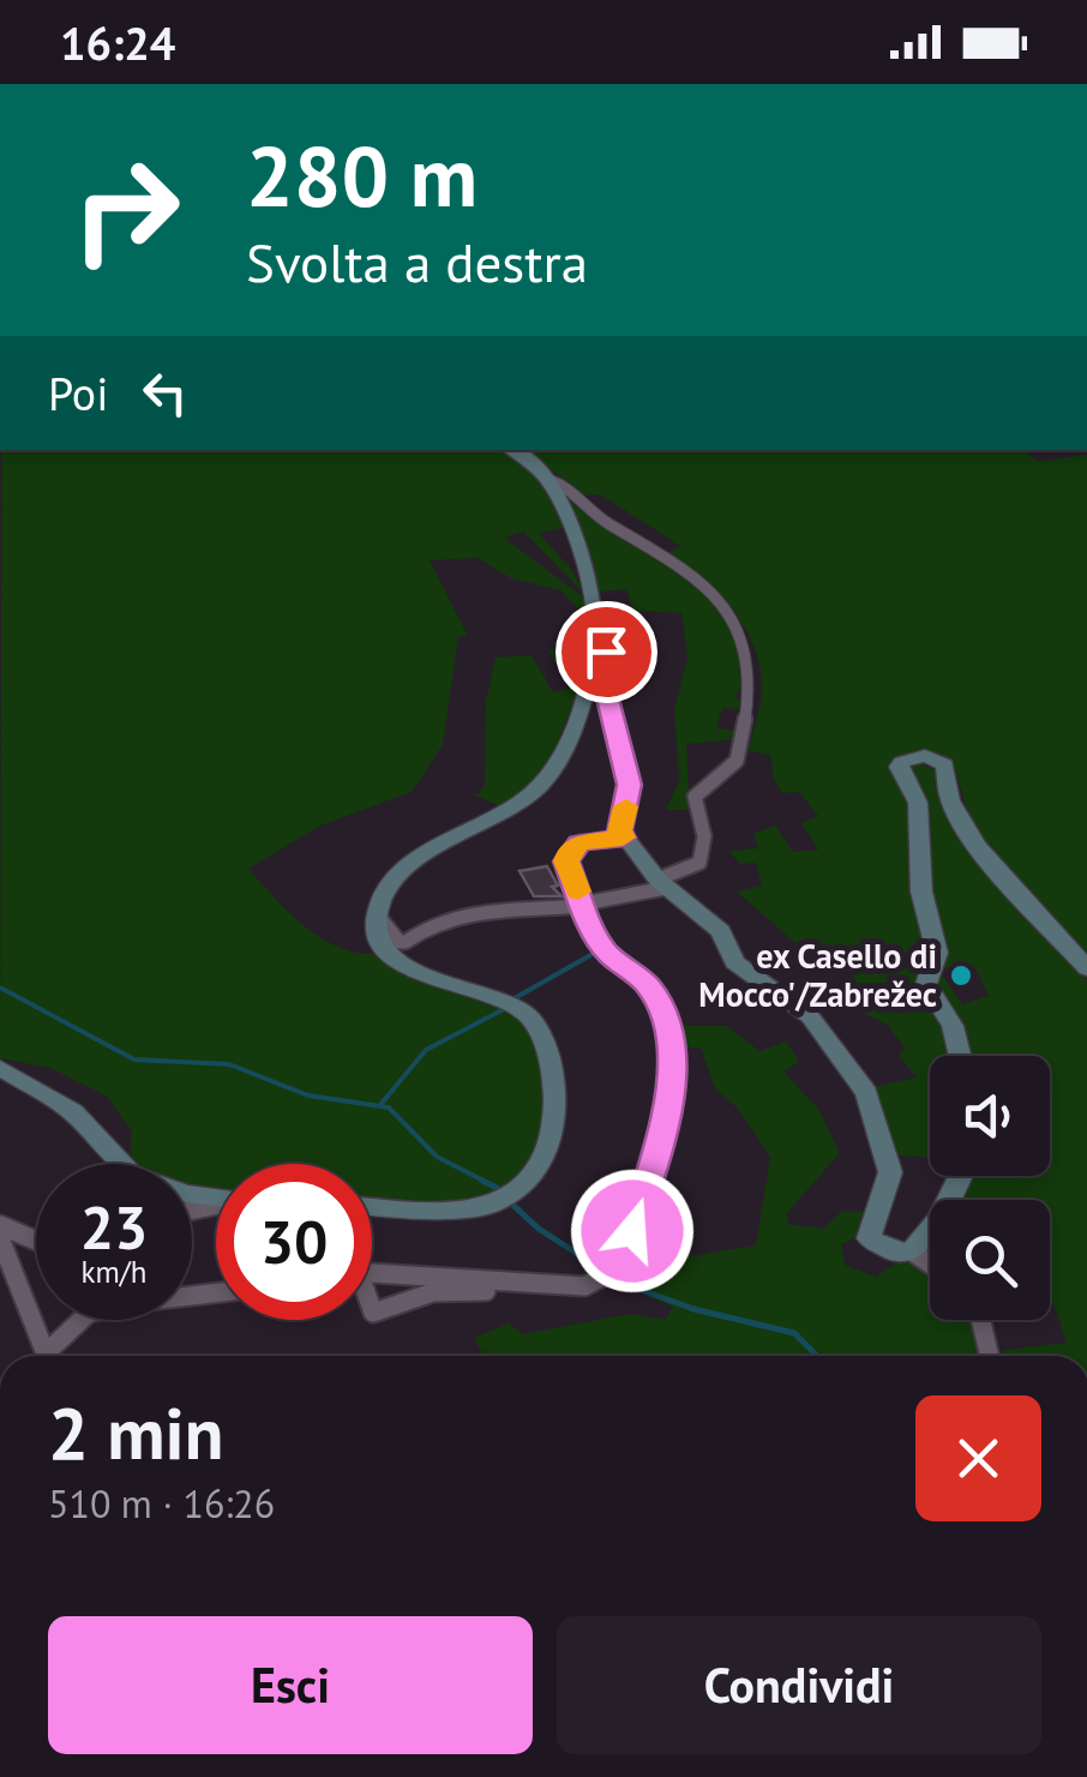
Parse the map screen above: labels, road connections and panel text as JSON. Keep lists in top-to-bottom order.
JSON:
{
  "places": ["ex Casello di Mocco'/Zabrežec"],
  "page": {
    "status": "16:24",
    "turn": ["280 m", "Svolta a destra"],
    "then": "Poi",
    "speed": "23 km/h",
    "limit": "30",
    "heading": ["2 min", "510 m · 16:26"],
    "buttons": ["Esci", "Condividi"]
  }
}
